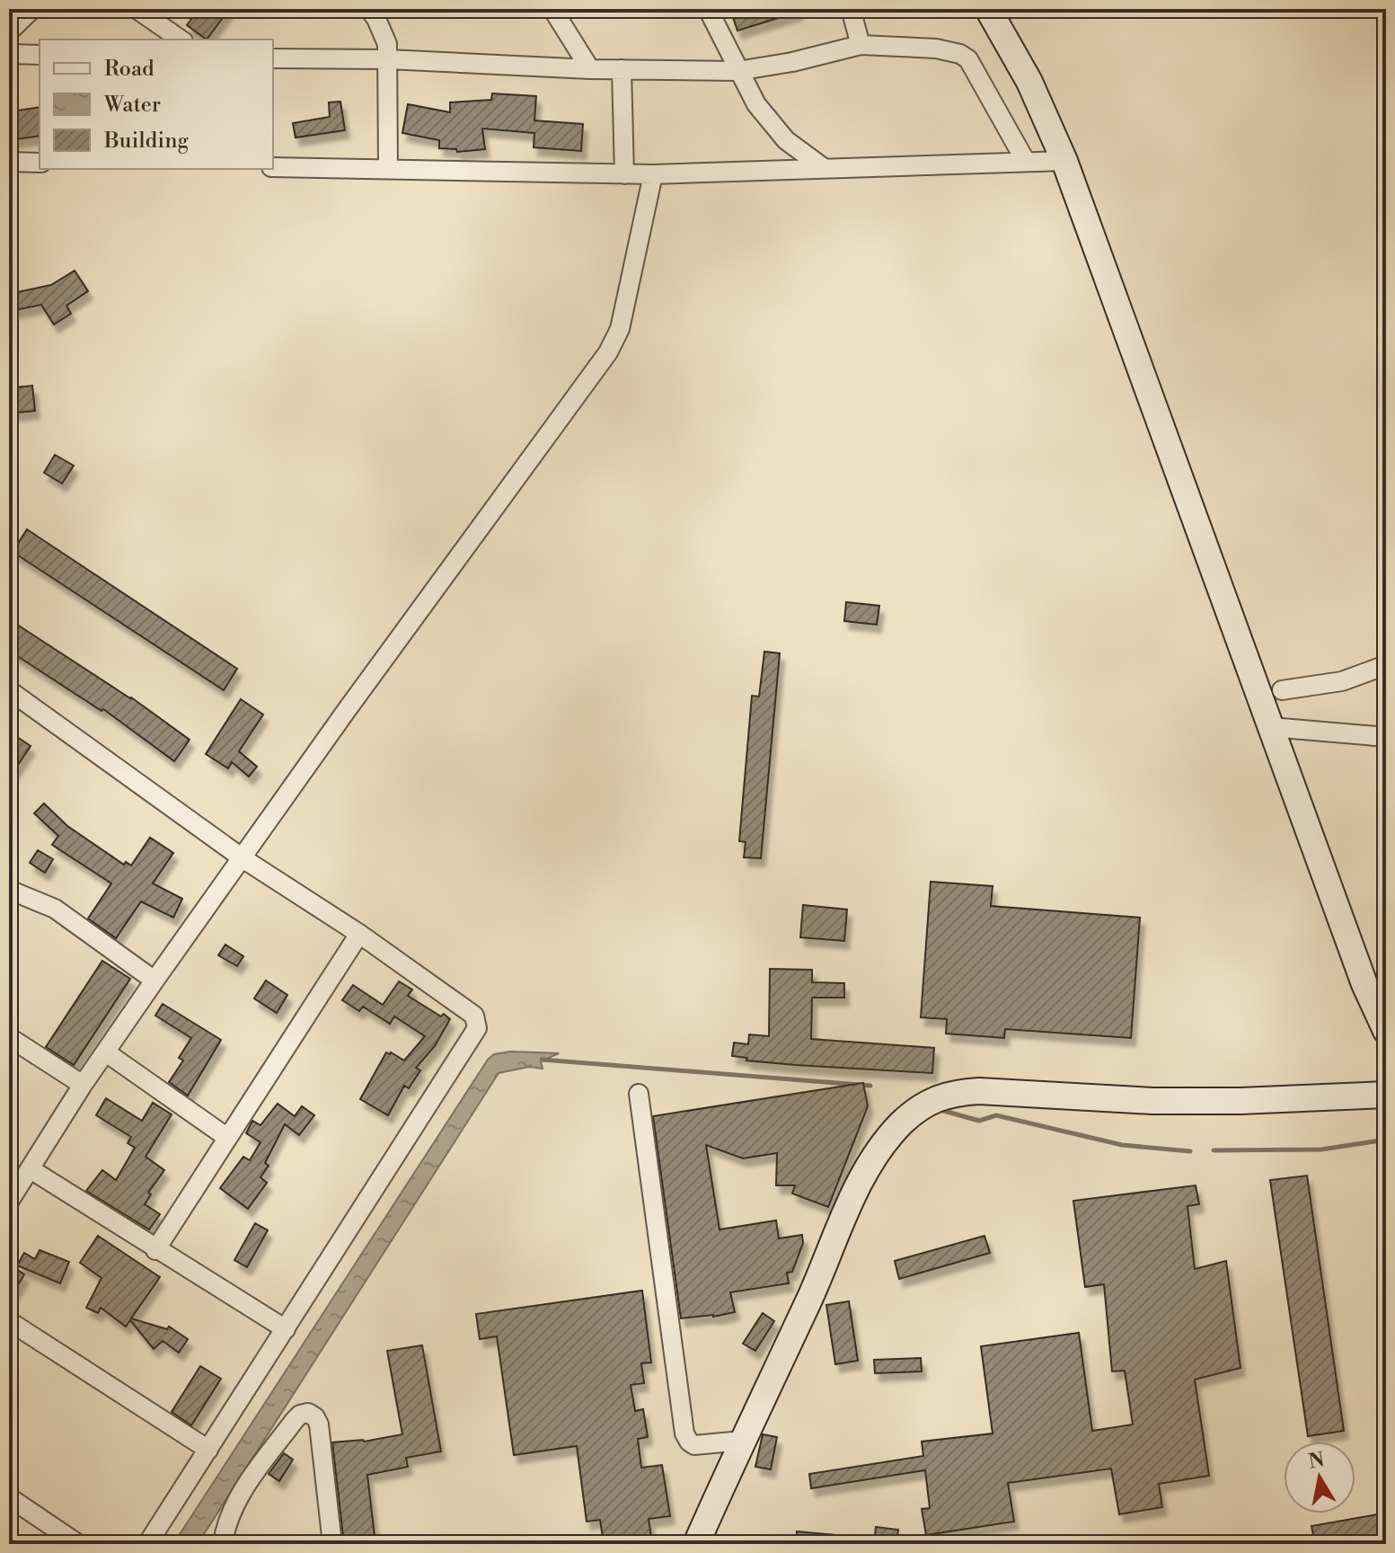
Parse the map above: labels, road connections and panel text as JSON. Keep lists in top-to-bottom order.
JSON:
{
  "legend": ["Road", "Water", "Building"],
  "north": "top"
}
